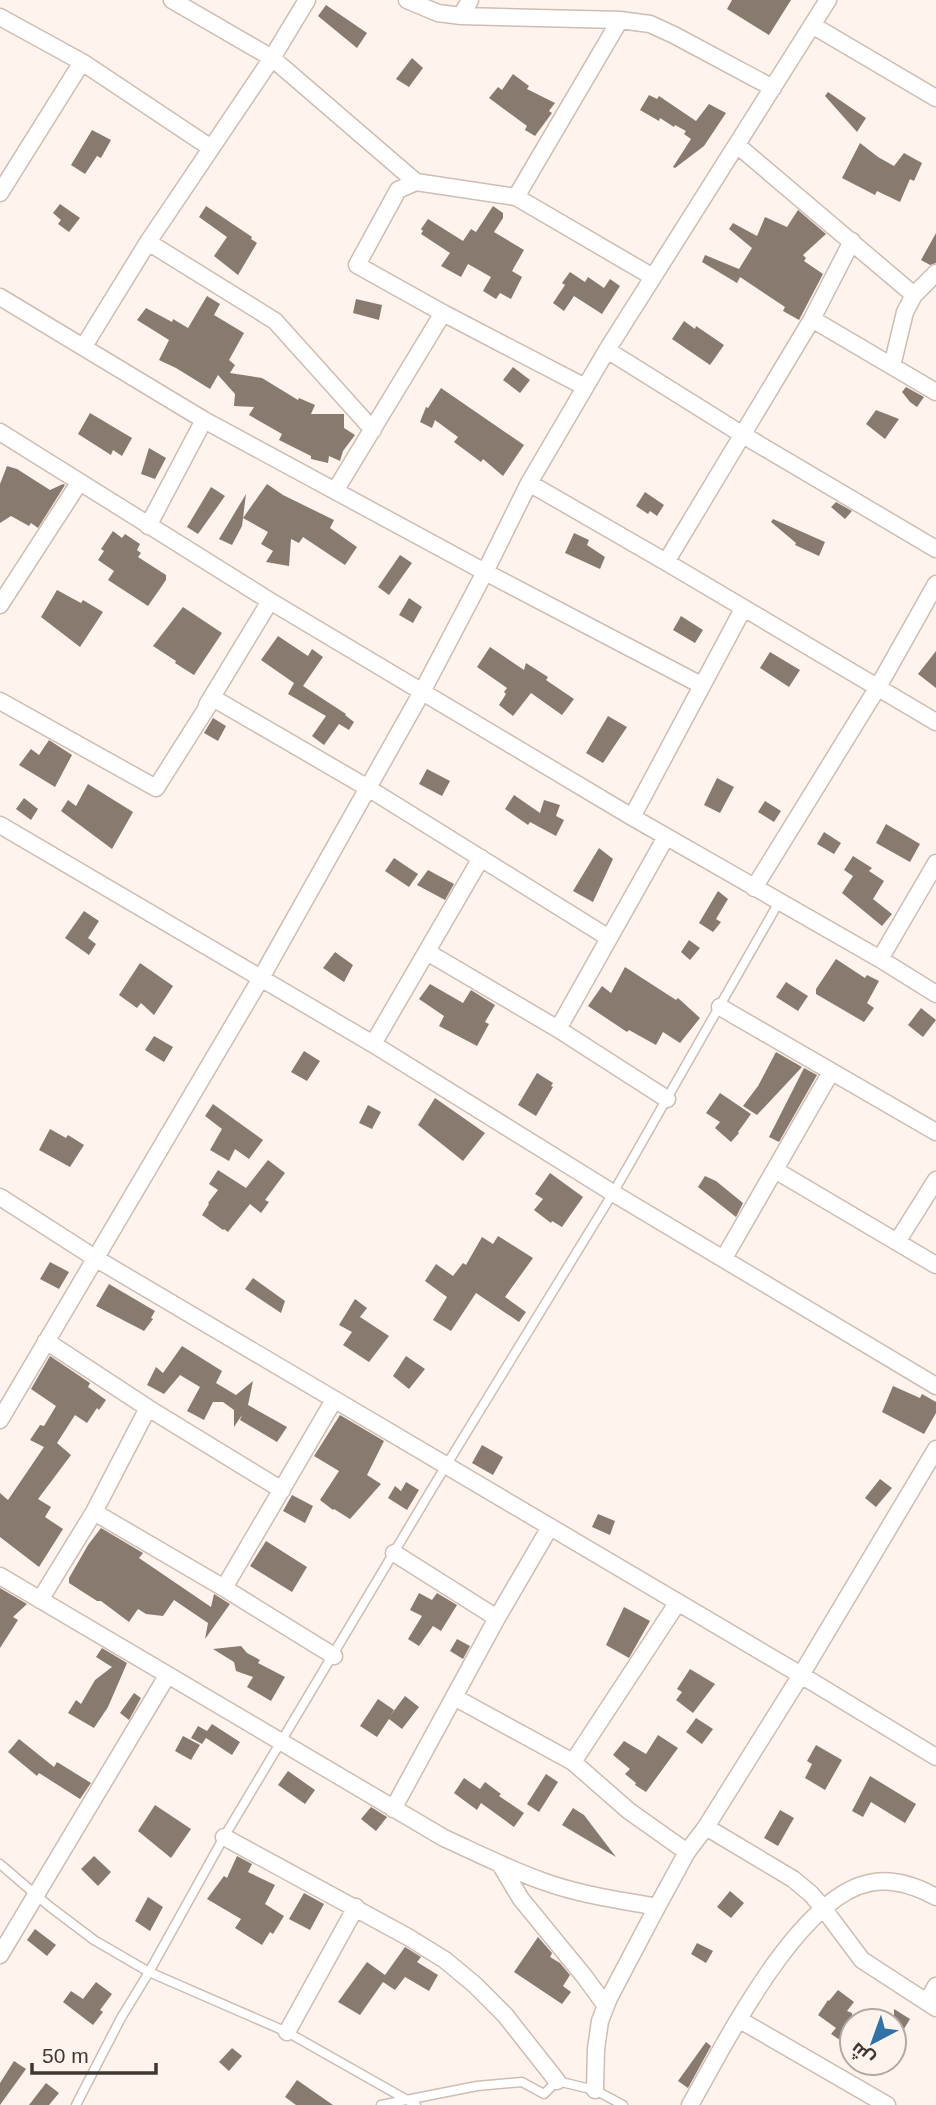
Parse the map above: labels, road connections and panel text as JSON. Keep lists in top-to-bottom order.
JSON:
{
  "scale_bar": "50 m",
  "north": "bottom left"
}
